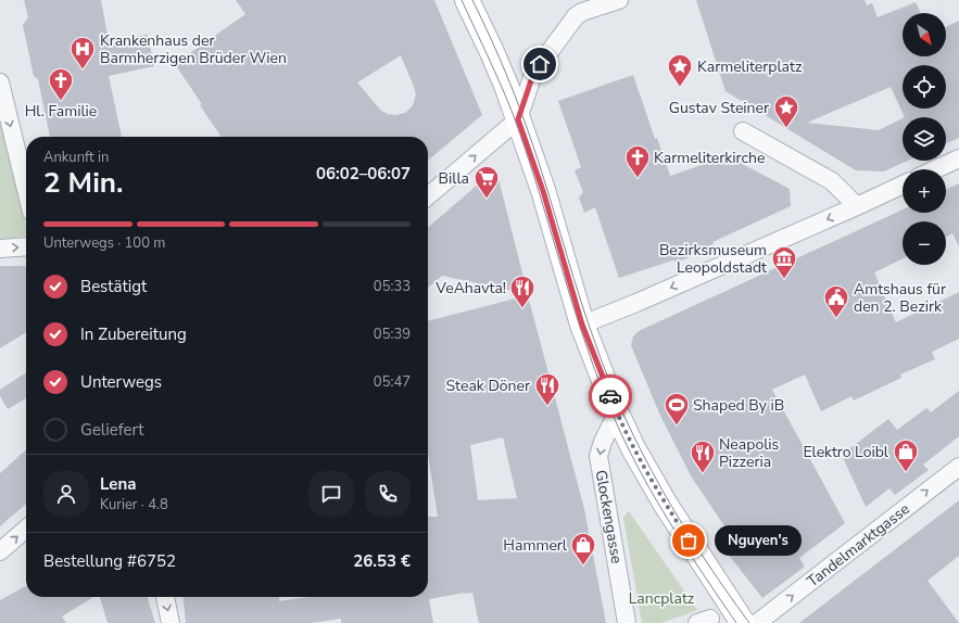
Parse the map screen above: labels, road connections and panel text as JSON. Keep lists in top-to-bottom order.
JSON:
{
  "streets": {
    "street": ["Glockengasse", "Tandelmarktgasse"]
  },
  "one_way": ["Glockengasse", "Tandelmarktgasse"],
  "parks": ["Lancplatz"],
  "places": {
    "hospital": ["Krankenhaus der Barmherzigen Brüder Wien"],
    "place": ["Karmeliterplatz", "Gustav Steiner"],
    "church": ["Hl. Familie", "Karmeliterkirche"],
    "supermarket": ["Billa"],
    "museum": ["Bezirksmuseum Leopoldstadt"],
    "restaurant": ["VeAhavta!", "Steak Döner", "Neapolis Pizzeria"],
    "public building": ["Amtshaus für den 2. Bezirk"],
    "sports": ["Shaped By iB"],
    "shop": ["Elektro Loibl", "Hammerl"],
    "other": ["Nguyen's"]
  },
  "north": "bottom right",
  "page": {
    "map_buttons": ["+", "−"],
    "heading": ["2 Min.", "Ankunft in", "06:02–06:07"],
    "panel": [
      "Lena",
      "Kurier · 4.8",
      "Bestellung #6752",
      "26.53 €"
    ],
    "bar": "Unterwegs · 100 m",
    "list": [
      ["Bestätigt", "05:33"],
      ["In Zubereitung", "05:39"],
      ["Unterwegs", "05:47"],
      "Geliefert"
    ],
    "bubble": "Nguyen's"
  }
}
